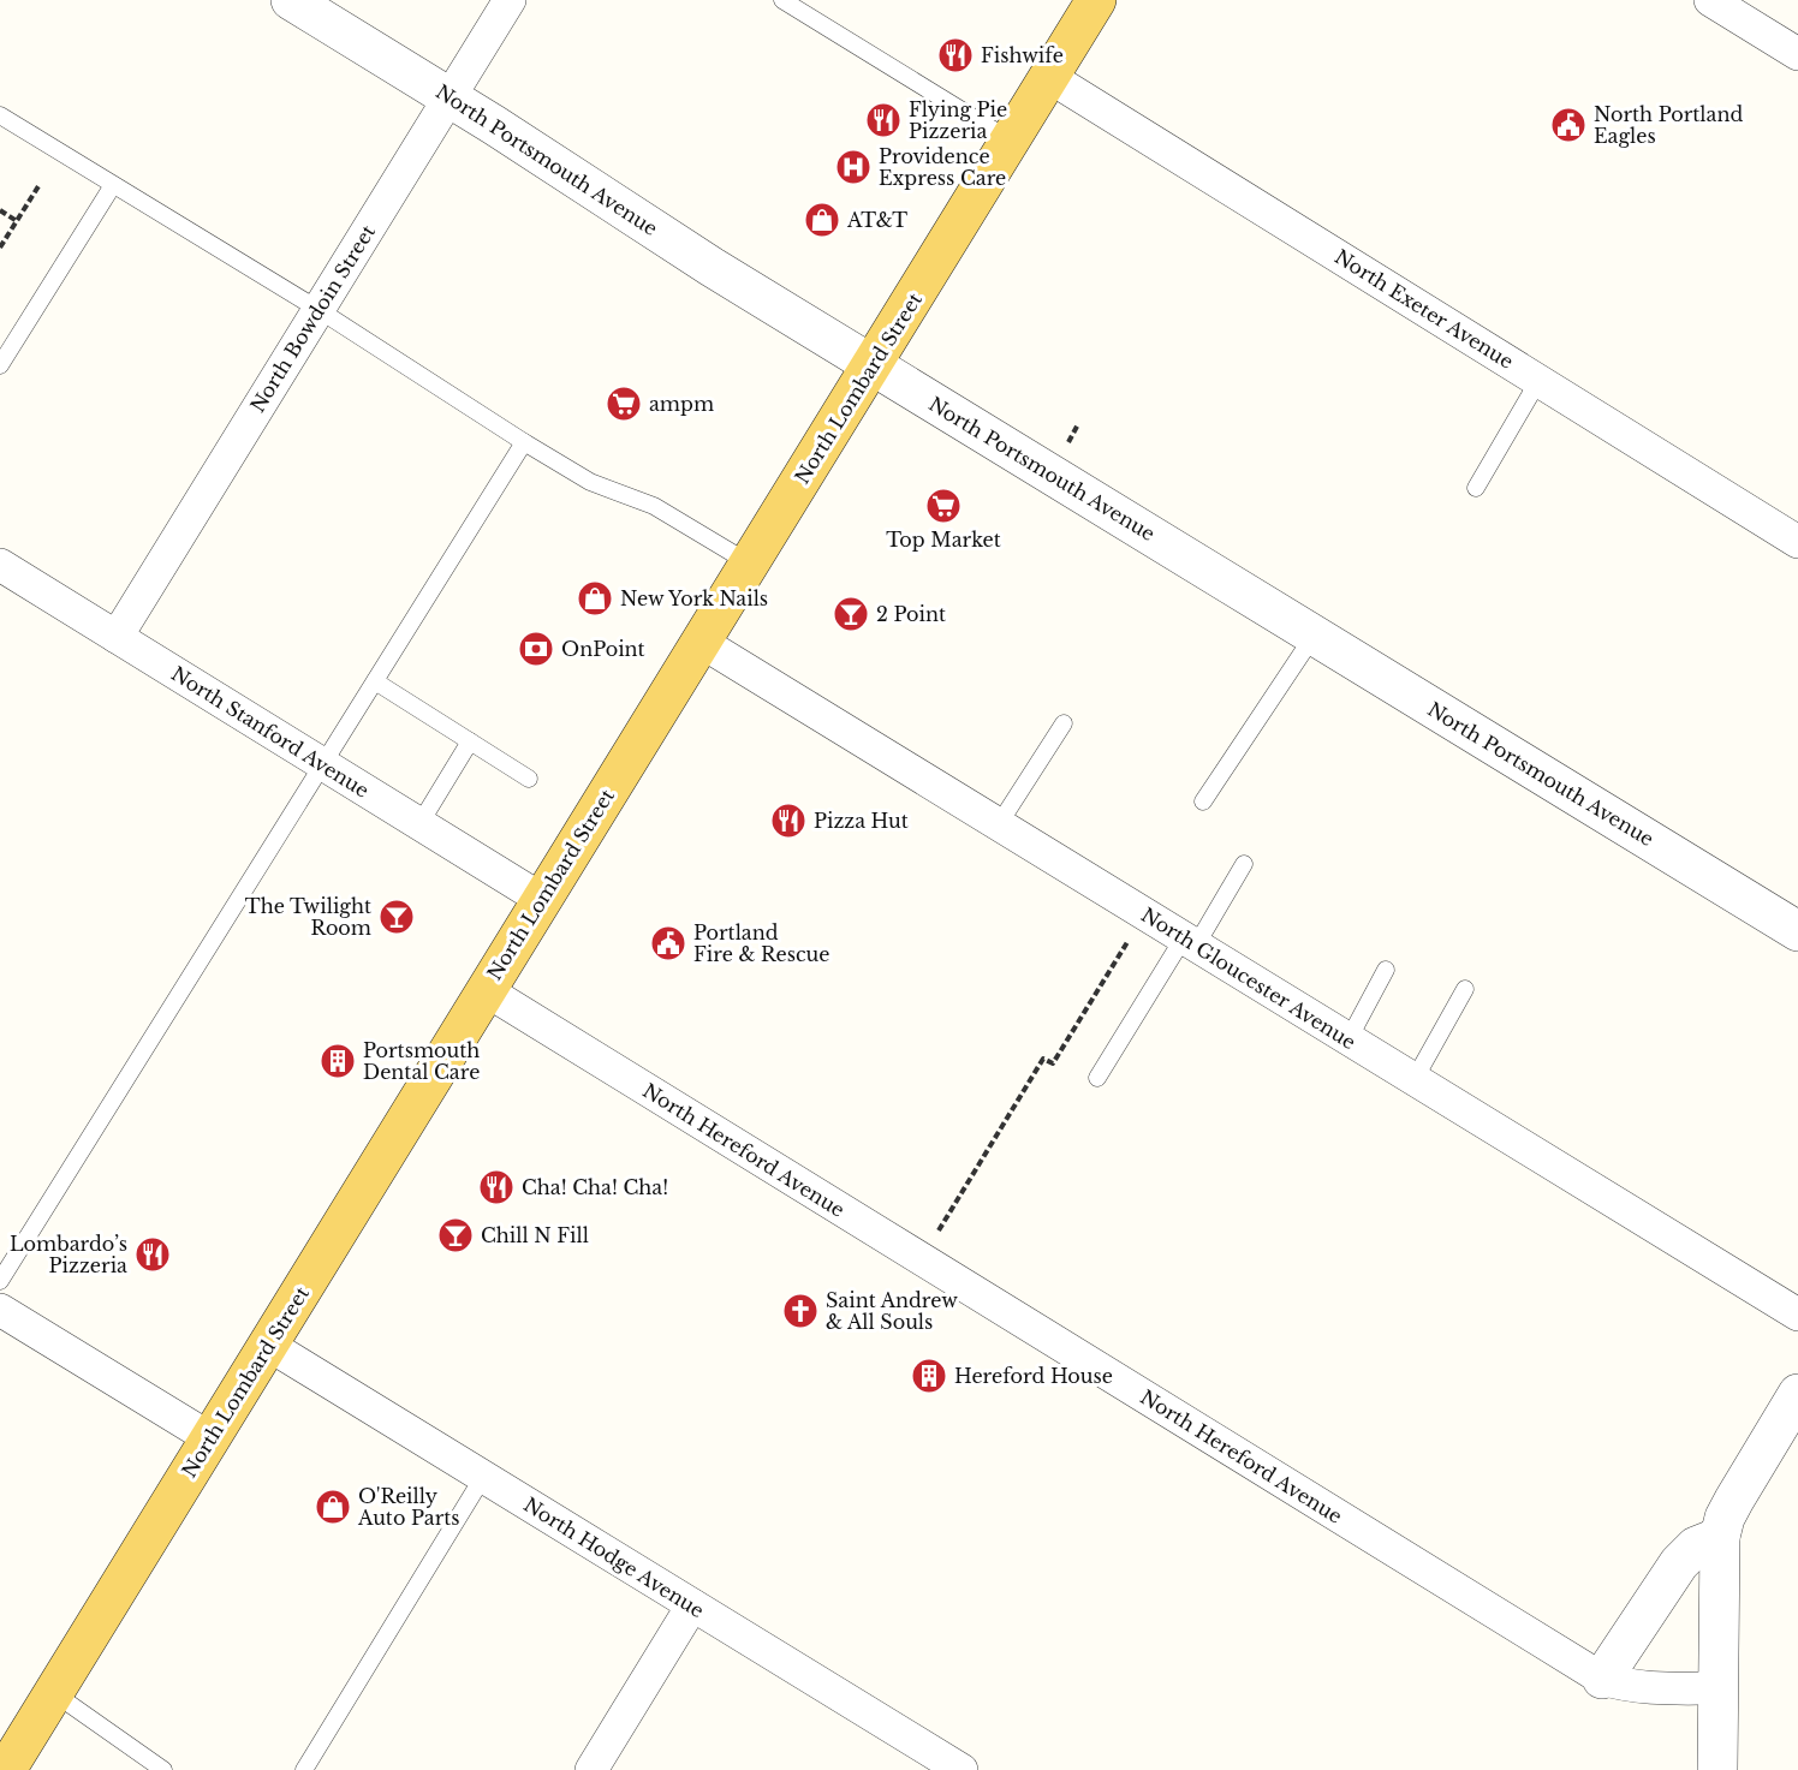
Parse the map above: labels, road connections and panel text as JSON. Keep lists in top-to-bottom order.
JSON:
{
  "streets": {
    "main road": ["North Lombard Street"],
    "street": [
      "North Portsmouth Avenue",
      "North Exeter Avenue",
      "North Bowdoin Street",
      "North Stanford Avenue",
      "North Gloucester Avenue",
      "North Hereford Avenue",
      "North Hodge Avenue"
    ]
  },
  "crossings": [
    ["North Portsmouth Avenue", "North Bowdoin Street"],
    ["North Portsmouth Avenue", "North Lombard Street"],
    ["North Exeter Avenue", "North Lombard Street"],
    ["North Bowdoin Street", "North Stanford Avenue"],
    ["North Lombard Street", "North Stanford Avenue"],
    ["North Lombard Street", "North Gloucester Avenue"],
    ["North Lombard Street", "North Hereford Avenue"],
    ["North Lombard Street", "North Hodge Avenue"]
  ],
  "places": {
    "restaurant": [
      "Fishwife",
      "Flying Pie Pizzeria",
      "Pizza Hut",
      "Cha! Cha! Cha!",
      "Lombardo’s Pizzeria"
    ],
    "public building": ["North Portland Eagles", "Portland Fire & Rescue"],
    "hospital": ["Providence Express Care"],
    "shop": ["AT&T", "New York Nails", "O'Reilly Auto Parts"],
    "supermarket": ["ampm", "Top Market"],
    "bar": ["2 Point", "The Twilight Room", "Chill N Fill"],
    "bank": ["OnPoint"],
    "building": ["Portsmouth Dental Care", "Hereford House"],
    "church": ["Saint Andrew & All Souls"]
  }
}
